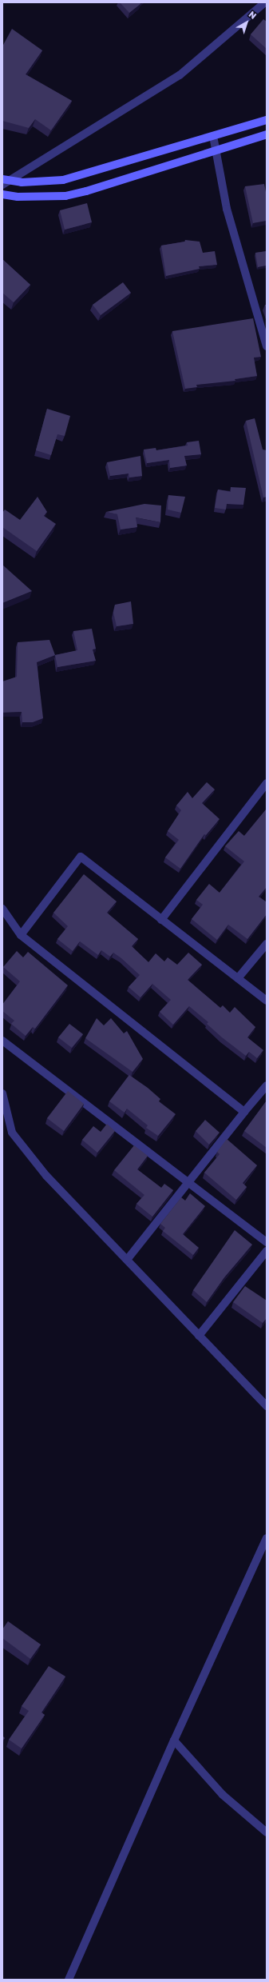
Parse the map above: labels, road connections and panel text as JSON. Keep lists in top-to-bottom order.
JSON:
{
  "north": "top right"
}
